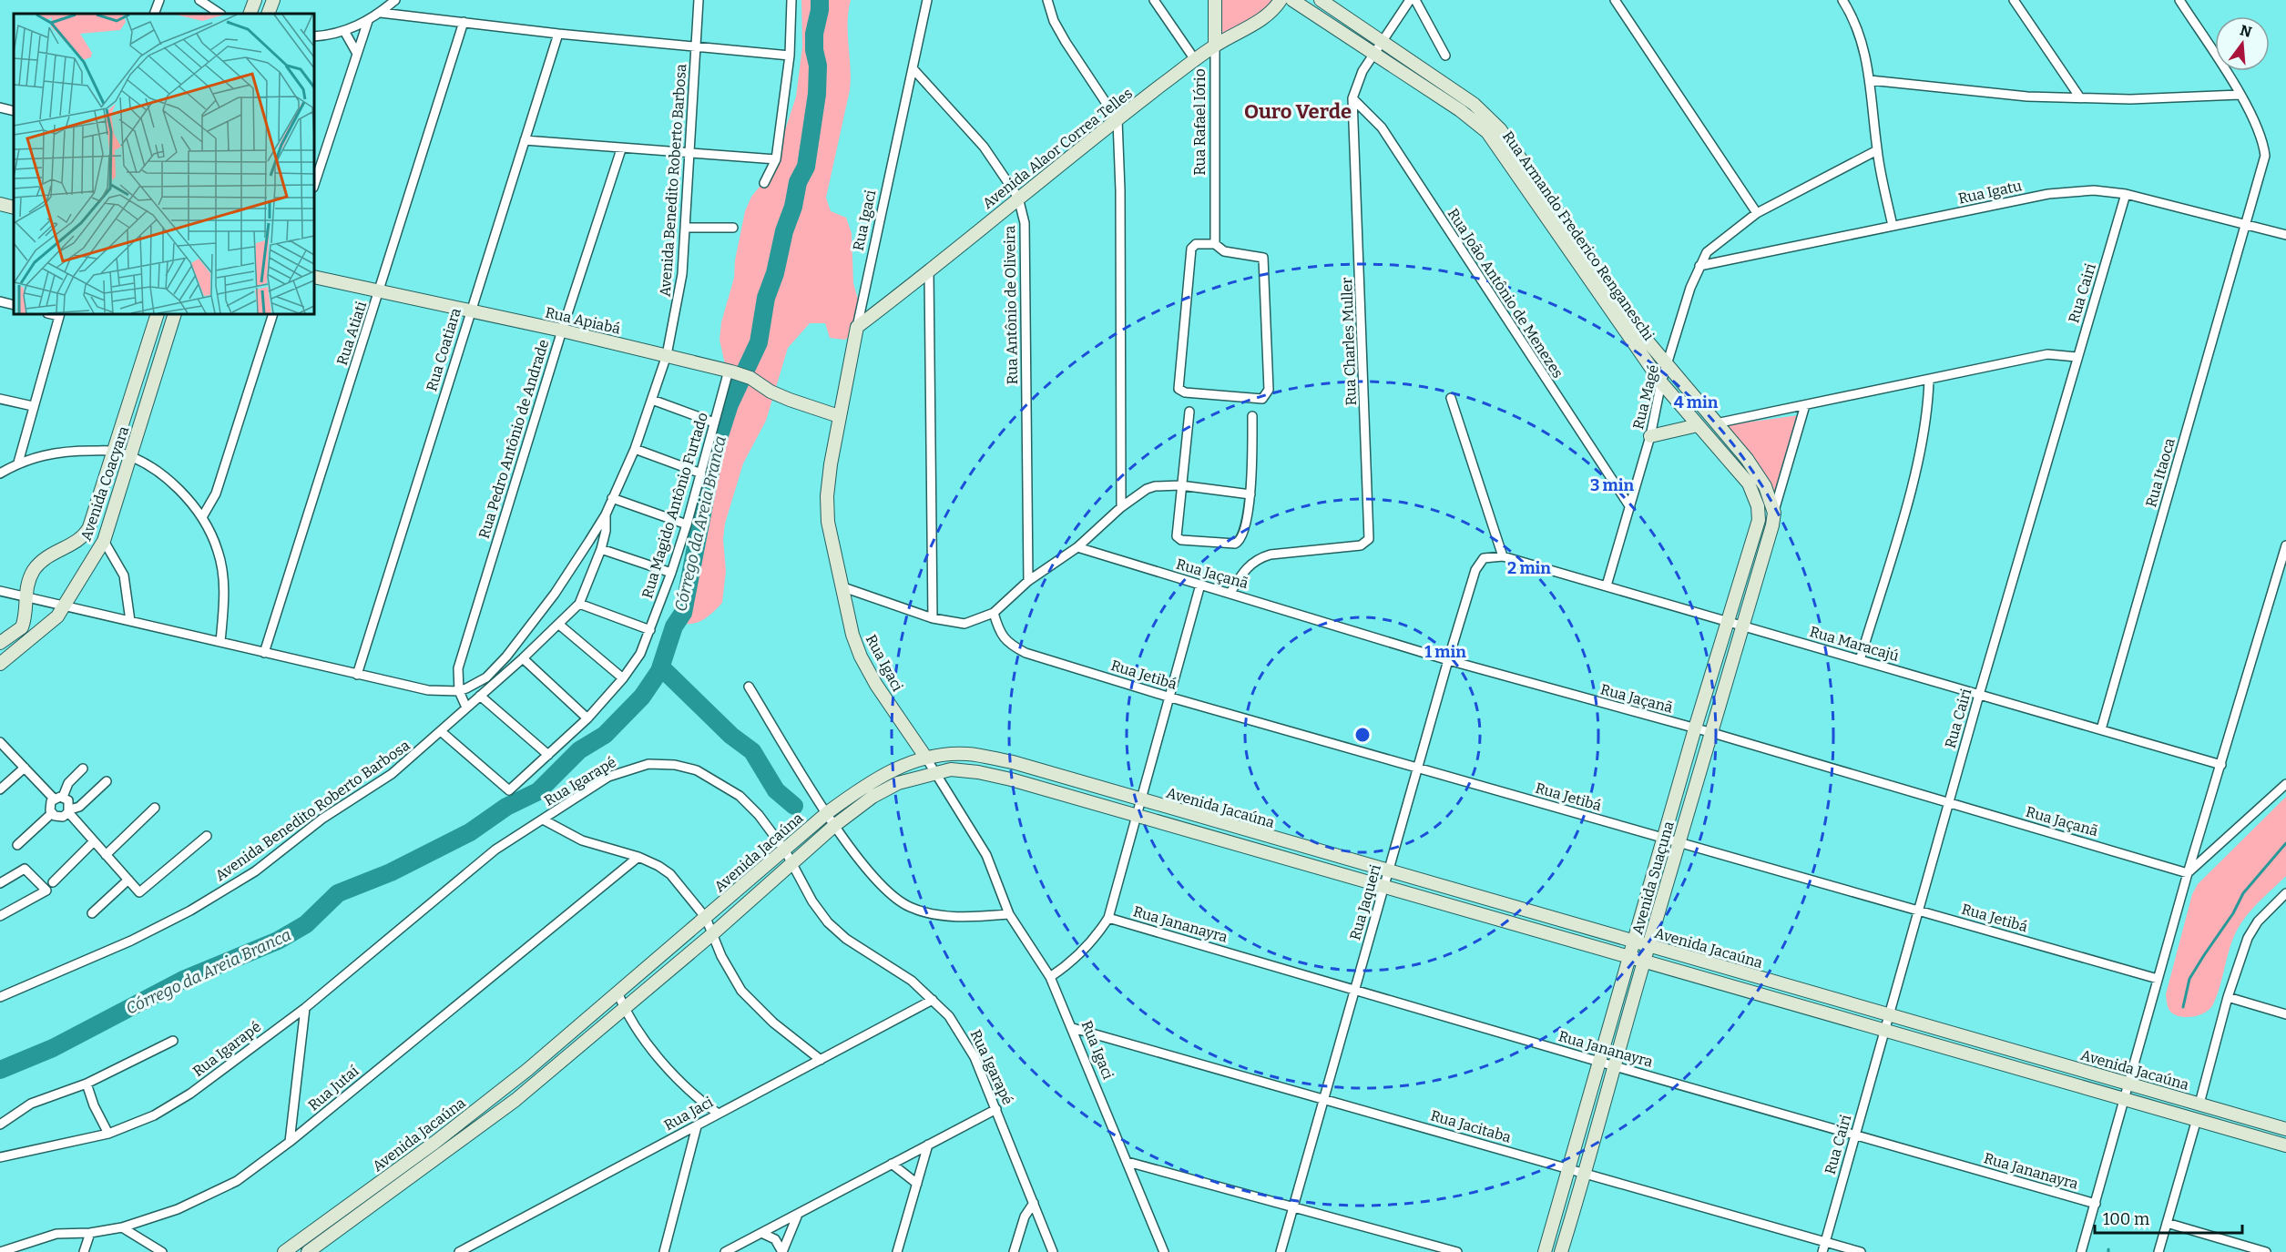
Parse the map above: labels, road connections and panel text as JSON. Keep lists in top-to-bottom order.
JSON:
{
  "streets": {
    "street": [
      "Rua Rafael Iório",
      "Avenida Alaor Correa Telles",
      "Avenida Benedito Roberto Barbosa",
      "Rua Igatu",
      "Rua Igaci",
      "Rua Armando Frederico Renganeschi",
      "Rua João Antônio de Menezes",
      "Rua Cairi",
      "Rua Antônio de Oliveira",
      "Rua Apiabá",
      "Rua Atiati",
      "Rua Charles Muller",
      "Rua Coatiara",
      "Rua Magé",
      "Rua Pedro Antônio de Andrade",
      "Rua Itaoca",
      "Avenida Coacyara",
      "Rua Magido Antônio Furtado",
      "Rua Jaçanã",
      "Rua Maracajú",
      "Rua Jetibá",
      "Rua Igarapé",
      "Avenida Jacaúna",
      "Avenida Suaçuna",
      "Rua Jaqueri",
      "Rua Jananayra",
      "Rua Jutaí",
      "Rua Jaci",
      "Rua Jacitaba"
    ]
  },
  "crossings": [
    ["Rua Rafael Iório", "Avenida Alaor Correa Telles"],
    ["Avenida Alaor Correa Telles", "Rua Igaci"],
    ["Avenida Alaor Correa Telles", "Rua Antônio de Oliveira"],
    ["Avenida Benedito Roberto Barbosa", "Rua Apiabá"],
    ["Avenida Benedito Roberto Barbosa", "Rua Atiati"],
    ["Avenida Benedito Roberto Barbosa", "Rua Coatiara"],
    ["Avenida Benedito Roberto Barbosa", "Rua Pedro Antônio de Andrade"],
    ["Avenida Benedito Roberto Barbosa", "Avenida Coacyara"],
    ["Avenida Benedito Roberto Barbosa", "Rua Magido Antônio Furtado"],
    ["Rua Igatu", "Rua Cairi"],
    ["Rua Igatu", "Rua Magé"],
    ["Rua Igatu", "Rua Itaoca"],
    ["Rua Igaci", "Rua Antônio de Oliveira"],
    ["Rua Igaci", "Rua Apiabá"],
    ["Rua Igaci", "Avenida Jacaúna"],
    ["Rua Igaci", "Rua Jacitaba"],
    ["Rua Armando Frederico Renganeschi", "Rua Charles Muller"],
    ["Rua Armando Frederico Renganeschi", "Rua Magé"],
    ["Rua Armando Frederico Renganeschi", "Avenida Suaçuna"],
    ["Rua João Antônio de Menezes", "Rua Charles Muller"],
    ["Rua João Antônio de Menezes", "Rua Magé"],
    ["Rua Cairi", "Rua Jaçanã"],
    ["Rua Cairi", "Rua Maracajú"],
    ["Rua Cairi", "Rua Jetibá"],
    ["Rua Cairi", "Avenida Jacaúna"],
    ["Rua Cairi", "Rua Jananayra"],
    ["Rua Cairi", "Rua Jacitaba"],
    ["Rua Apiabá", "Rua Atiati"],
    ["Rua Apiabá", "Rua Coatiara"],
    ["Rua Apiabá", "Rua Pedro Antônio de Andrade"],
    ["Rua Apiabá", "Rua Magido Antônio Furtado"],
    ["Rua Charles Muller", "Rua Jaçanã"],
    ["Rua Magé", "Rua Maracajú"],
    ["Rua Itaoca", "Rua Maracajú"],
    ["Rua Jaçanã", "Avenida Suaçuna"],
    ["Rua Jaçanã", "Rua Jaqueri"],
    ["Rua Maracajú", "Avenida Suaçuna"],
    ["Rua Maracajú", "Rua Jaqueri"],
    ["Rua Jetibá", "Avenida Suaçuna"],
    ["Rua Jetibá", "Rua Jaqueri"],
    ["Rua Igarapé", "Avenida Jacaúna"],
    ["Rua Igarapé", "Rua Jaci"],
    ["Avenida Jacaúna", "Avenida Suaçuna"],
    ["Avenida Jacaúna", "Rua Jaqueri"],
    ["Avenida Suaçuna", "Rua Jananayra"],
    ["Avenida Suaçuna", "Rua Jacitaba"],
    ["Rua Jaqueri", "Rua Jananayra"],
    ["Rua Jaqueri", "Rua Jacitaba"]
  ],
  "districts": ["Ouro Verde"],
  "water": ["Córrego da Areia Branca"],
  "scale_bar": "100 m",
  "north": "top",
  "rings": [
    "4 min",
    "3 min",
    "2 min",
    "1 min"
  ]
}
